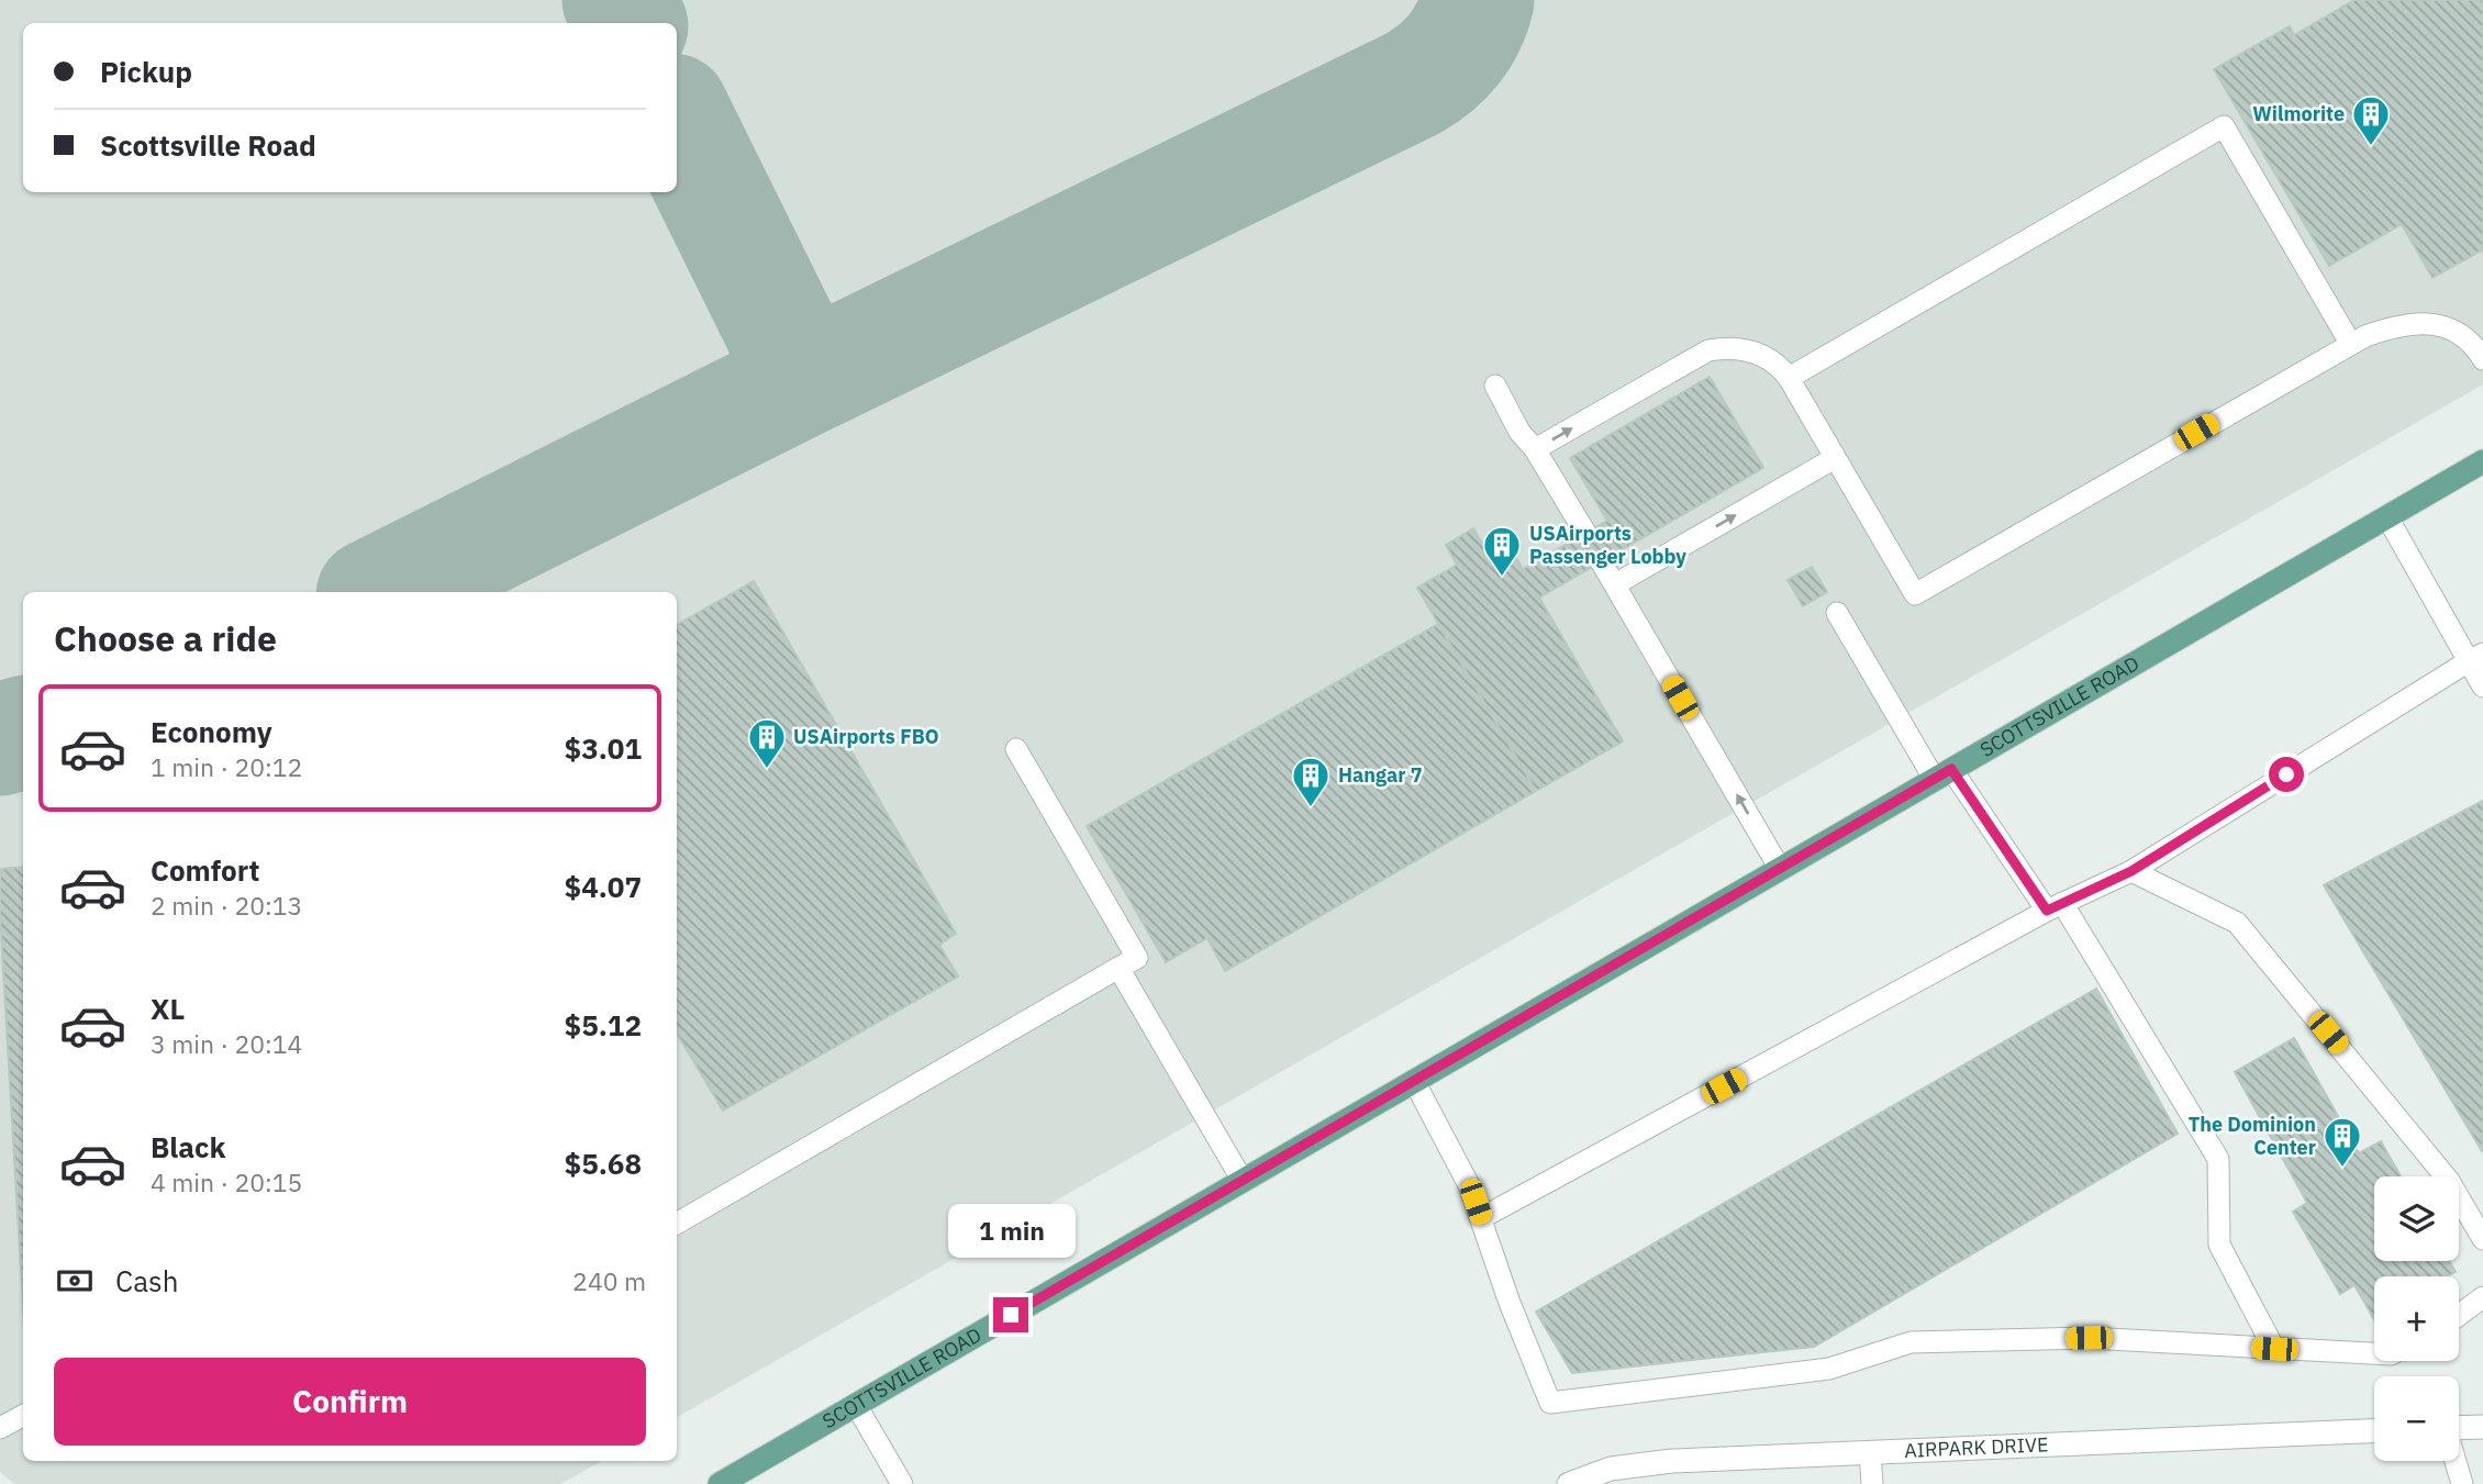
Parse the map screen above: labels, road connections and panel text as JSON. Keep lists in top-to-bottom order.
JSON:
{
  "streets": {
    "main road": ["SCOTTSVILLE ROAD"],
    "street": ["AIRPARK DRIVE"]
  },
  "places": {
    "building": [
      "Wilmorite",
      "USAirports Passenger Lobby",
      "USAirports FBO",
      "Hangar 7",
      "The Dominion Center"
    ]
  },
  "page": {
    "banner": ["Pickup", "Scottsville Road"],
    "heading": "Choose a ride",
    "list": [
      {
        "name": "Economy",
        "note": "1 min · 20:12",
        "value": "$3.01"
      },
      {
        "name": "Comfort",
        "note": "2 min · 20:13",
        "value": "$4.07"
      },
      {
        "name": "XL",
        "note": "3 min · 20:14",
        "value": "$5.12"
      },
      {
        "name": "Black",
        "note": "4 min · 20:15",
        "value": "$5.68"
      }
    ],
    "map_buttons": ["+", "−"],
    "bubble": "1 min",
    "pay": ["Cash", "240 m"],
    "buttons": "Confirm"
  }
}
